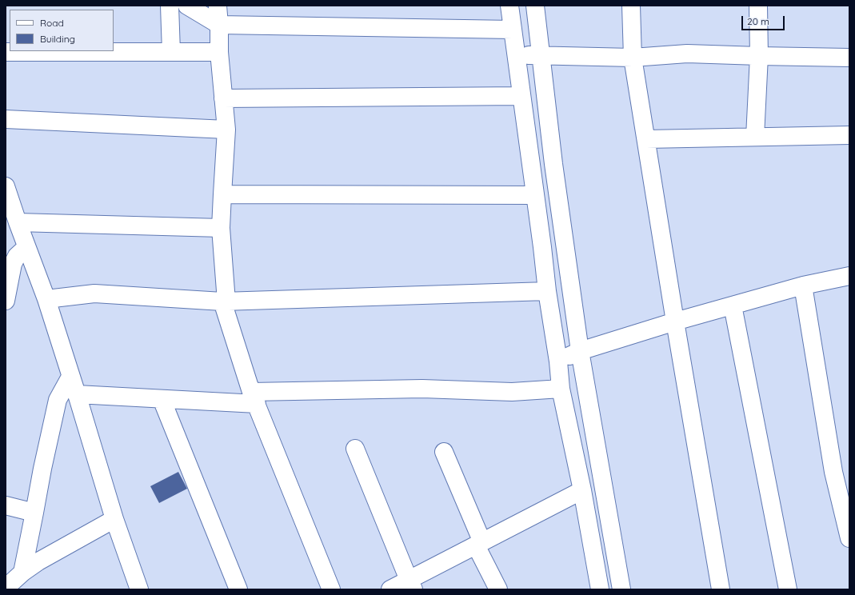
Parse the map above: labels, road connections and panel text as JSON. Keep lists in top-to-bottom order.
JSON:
{
  "legend": ["Road", "Building"],
  "scale_bar": "20 m"
}
